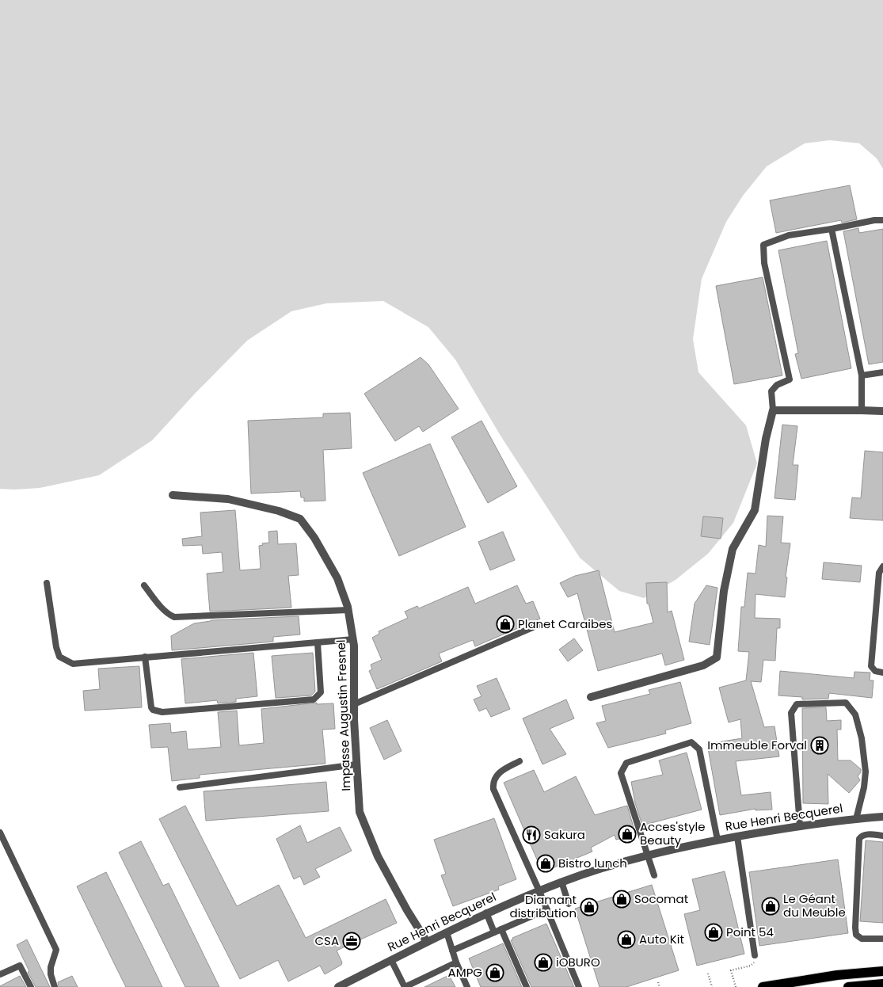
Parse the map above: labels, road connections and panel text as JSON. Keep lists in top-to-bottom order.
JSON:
{
  "streets": {
    "street": ["Impasse Augustin Fresnel", "Rue Henri Becquerel"]
  },
  "crossings": [
    ["Impasse Augustin Fresnel", "Rue Henri Becquerel"]
  ],
  "places": {
    "shop": [
      "Planet Caraibes",
      "Acces'style Beauty",
      "Bistro lunch",
      "Socomat",
      "Le Géant du Meuble",
      "Diamant distribution",
      "Point 54",
      "Auto Kit",
      "iOBURO",
      "AMPG"
    ],
    "building": ["Immeuble Forval"],
    "restaurant": ["Sakura"],
    "office": ["CSA"]
  }
}
